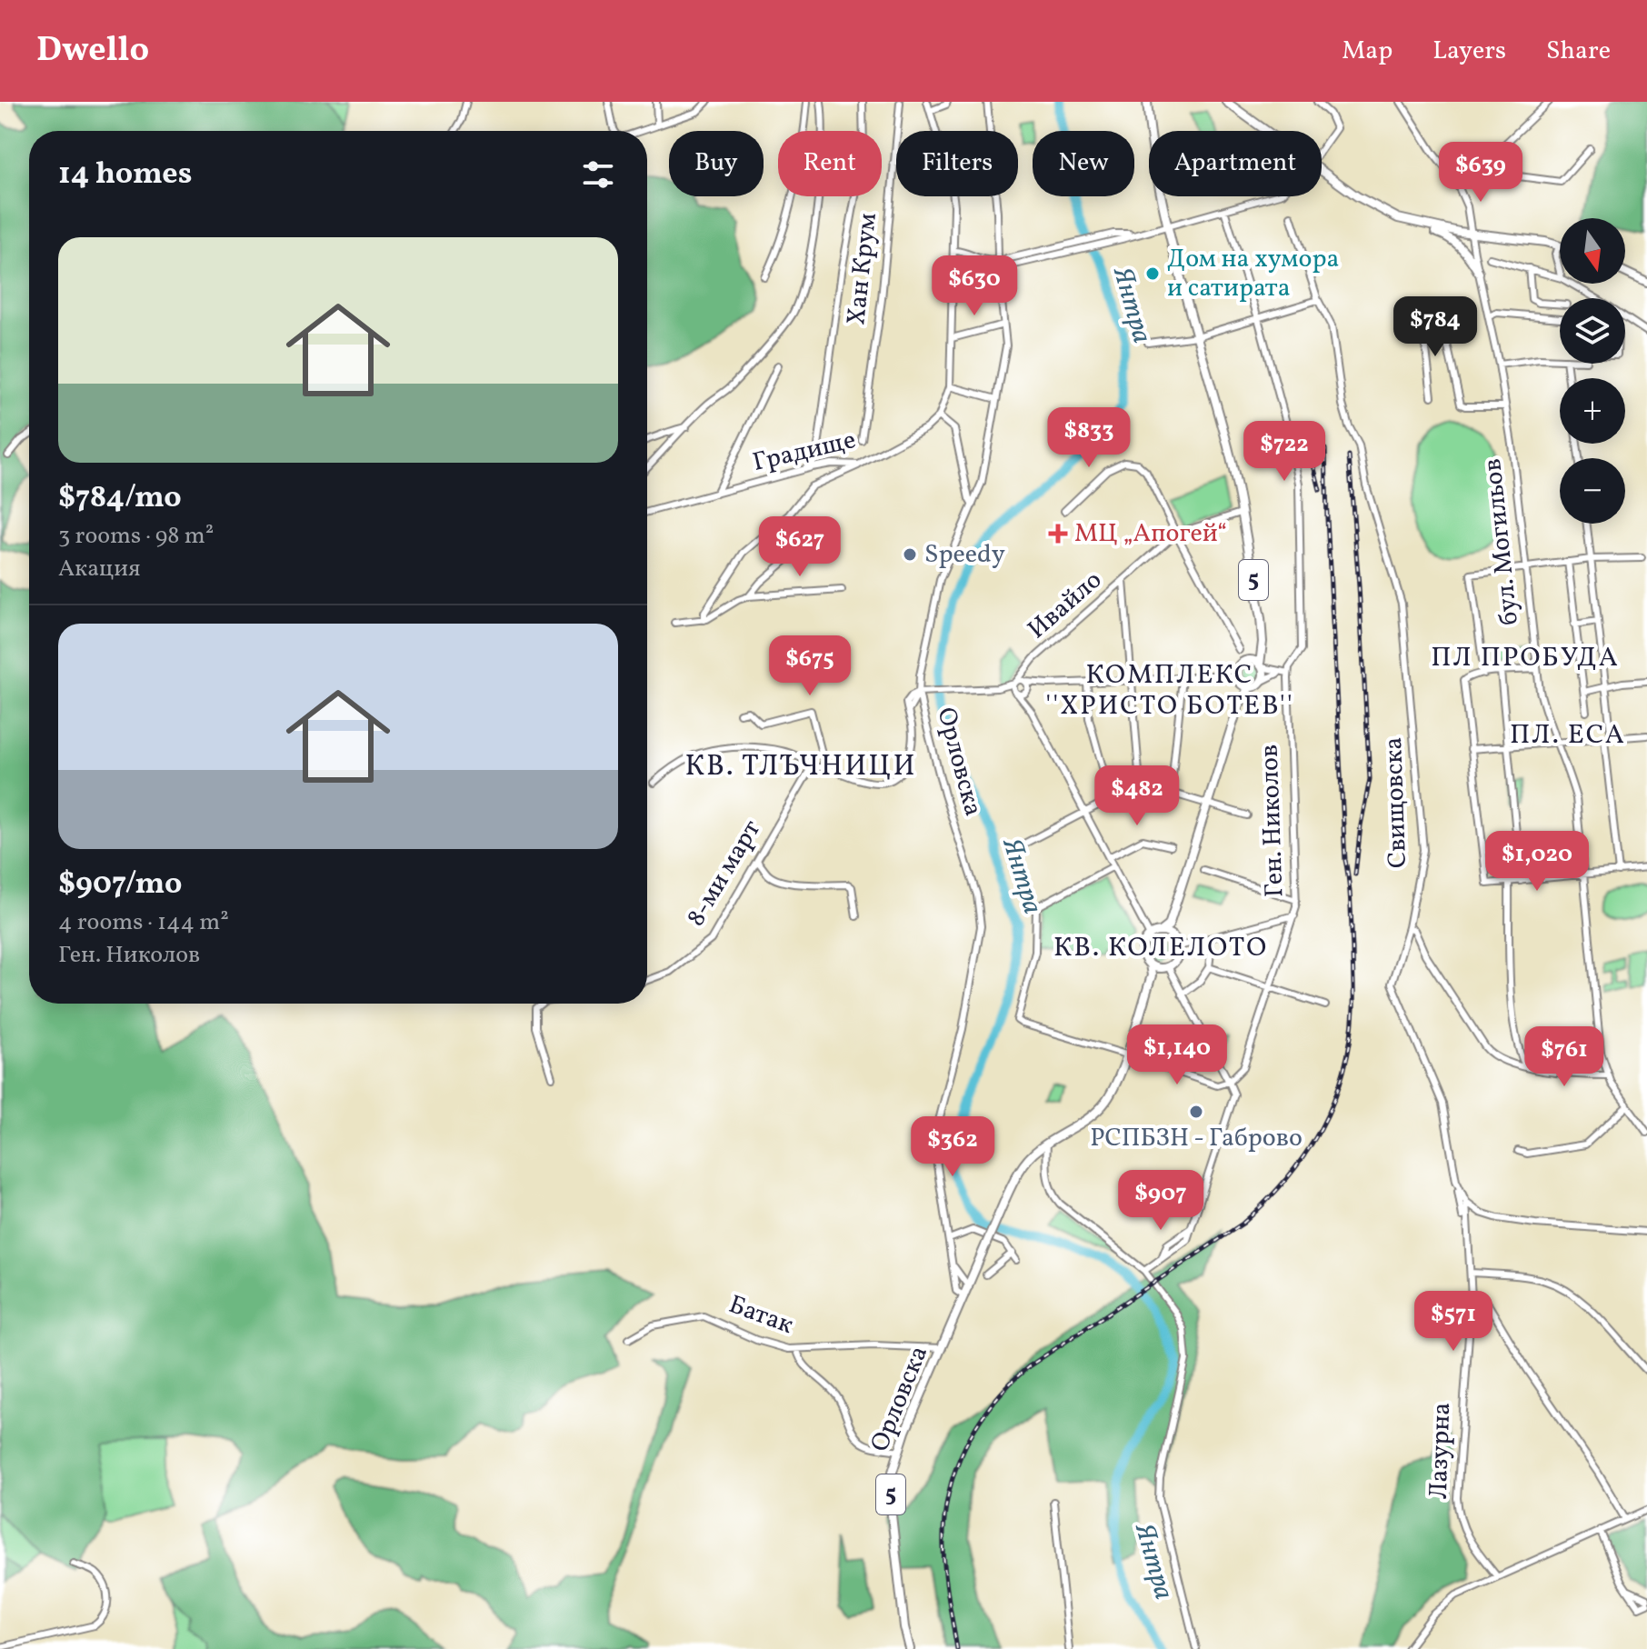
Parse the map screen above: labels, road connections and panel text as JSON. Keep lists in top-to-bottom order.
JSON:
{
  "streets": {
    "main road": ["5", "Орловска"],
    "street": [
      "Хан Крум",
      "Градище",
      "бул. Могильов",
      "Ивайло",
      "Свищовска",
      "Ген. Николов",
      "8-ми март",
      "Батак",
      "Лазурна"
    ]
  },
  "crossings": [
    ["5", "Ивайло"],
    ["5", "Орловска"],
    ["Орловска", "Батак"]
  ],
  "districts": [
    "ПЛ ПРОБУДА",
    "КОМПЛЕКС ''ХРИСТО БОТЕВ''",
    "ПЛ. ЕСА",
    "КВ. ТЛЪЧНИЦИ",
    "КВ. КОЛЕЛОТО"
  ],
  "water": ["Янтра"],
  "places": {
    "other": ["Дом на хумора и сатирата", "Speedy", "РСПБЗН - Габрово"],
    "health": ["МЦ „Апогей“"]
  },
  "north": "bottom",
  "page": {
    "header": "Dwello",
    "nav": ["Map", "Layers", "Share"],
    "chip": [
      "Buy",
      "Rent",
      "Filters",
      "New",
      "Apartment"
    ],
    "heading": "14 homes",
    "price": [
      "$639",
      "$630",
      "$784",
      "$833",
      "$722",
      "$627",
      "$675",
      "$482",
      "$1,020",
      "$1,140",
      "$761",
      "$362",
      "$907",
      "$571"
    ],
    "map_buttons": ["+", "−"],
    "list": [
      {
        "name": "$784/mo",
        "note": "3 rooms · 98 m² · Акация"
      },
      {
        "name": "$907/mo",
        "note": "4 rooms · 144 m² · Ген. Николов"
      }
    ]
  }
}
